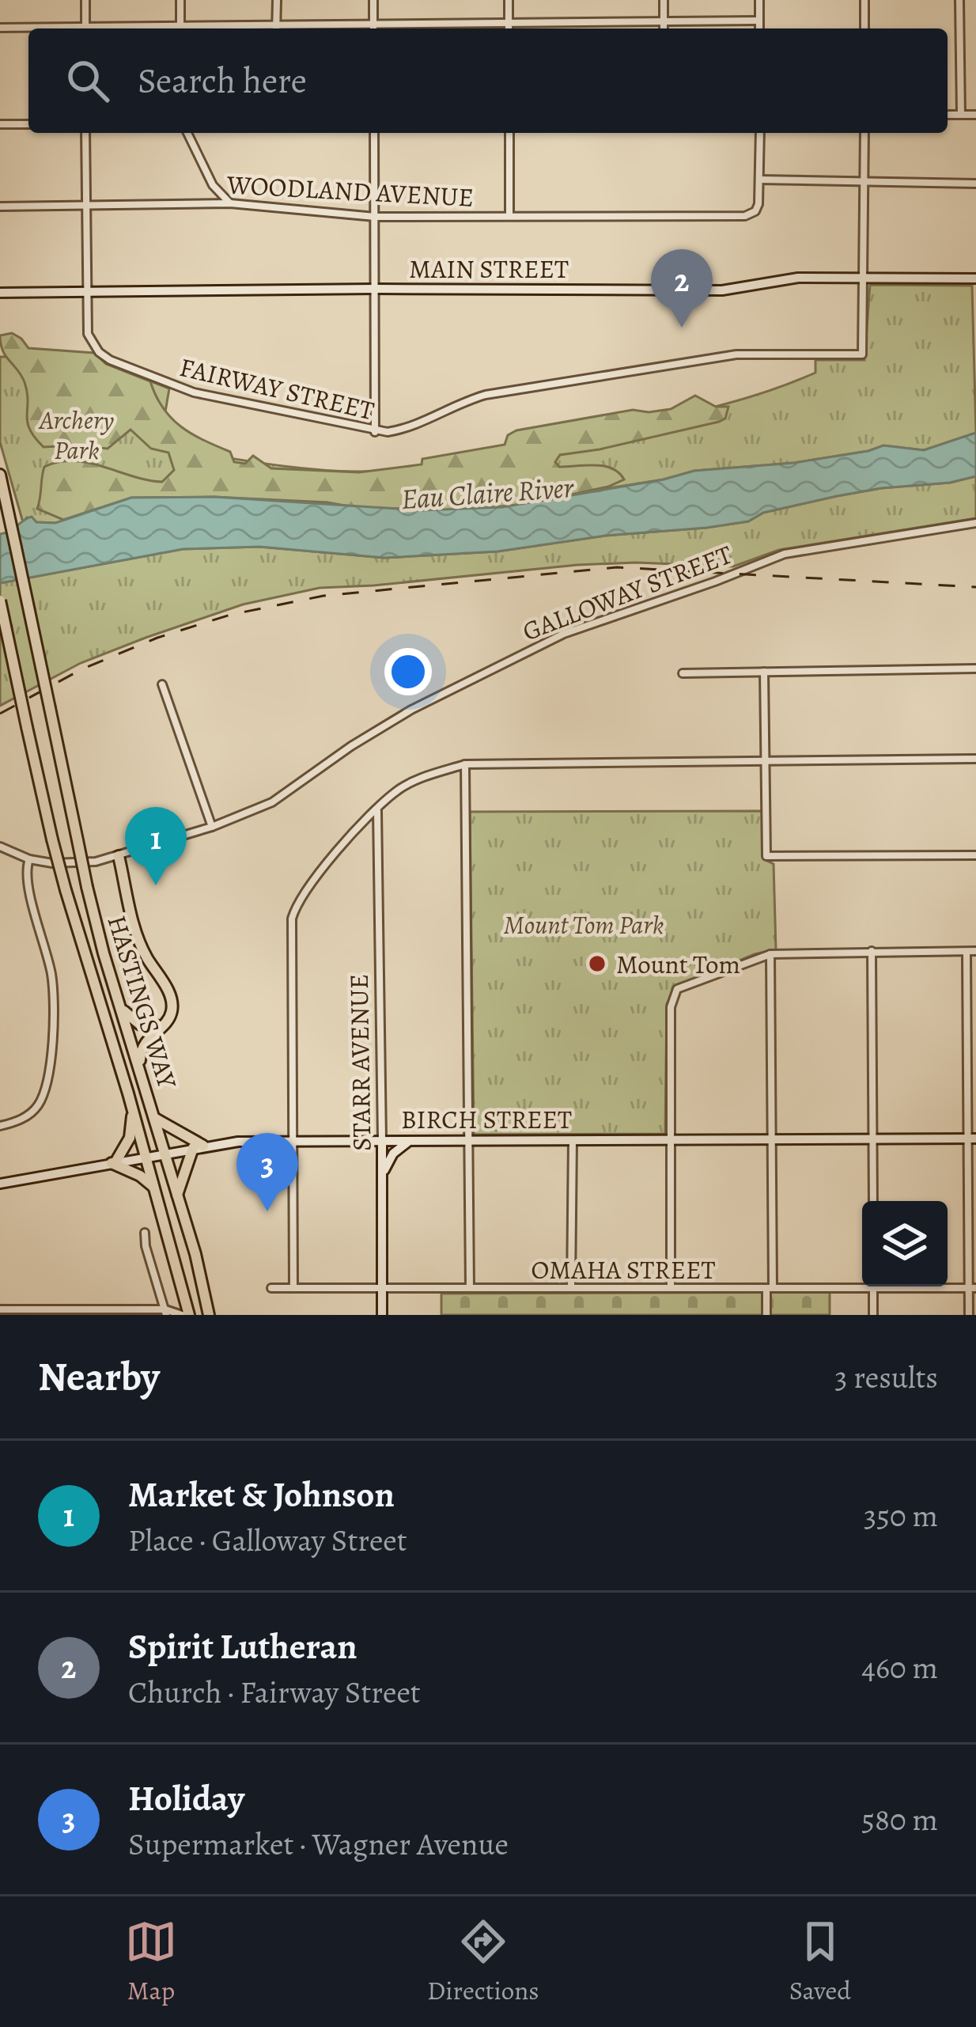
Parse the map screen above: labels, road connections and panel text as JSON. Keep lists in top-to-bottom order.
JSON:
{
  "streets": {
    "main road": ["HASTINGS WAY"],
    "street": [
      "WOODLAND AVENUE",
      "MAIN STREET",
      "FAIRWAY STREET",
      "GALLOWAY STREET",
      "STARR AVENUE",
      "BIRCH STREET",
      "OMAHA STREET"
    ]
  },
  "crossings": [
    ["MAIN STREET", "FAIRWAY STREET"],
    ["HASTINGS WAY", "BIRCH STREET"],
    ["STARR AVENUE", "BIRCH STREET"],
    ["STARR AVENUE", "OMAHA STREET"]
  ],
  "water": ["Eau Claire River"],
  "parks": ["Archery Park", "Mount Tom Park"],
  "places": ["Mount Tom"],
  "page": {
    "search": "Search here",
    "pins": ["2", "1", "3"],
    "heading": ["Nearby", "3 results"],
    "list": [
      {
        "mark": "1",
        "name": "Market & Johnson",
        "note": "Place · Galloway Street",
        "value": "350 m"
      },
      {
        "mark": "2",
        "name": "Spirit Lutheran",
        "note": "Church · Fairway Street",
        "value": "460 m"
      },
      {
        "mark": "3",
        "name": "Holiday",
        "note": "Supermarket · Wagner Avenue",
        "value": "580 m"
      }
    ],
    "nav": ["Map", "Directions", "Saved"]
  }
}
